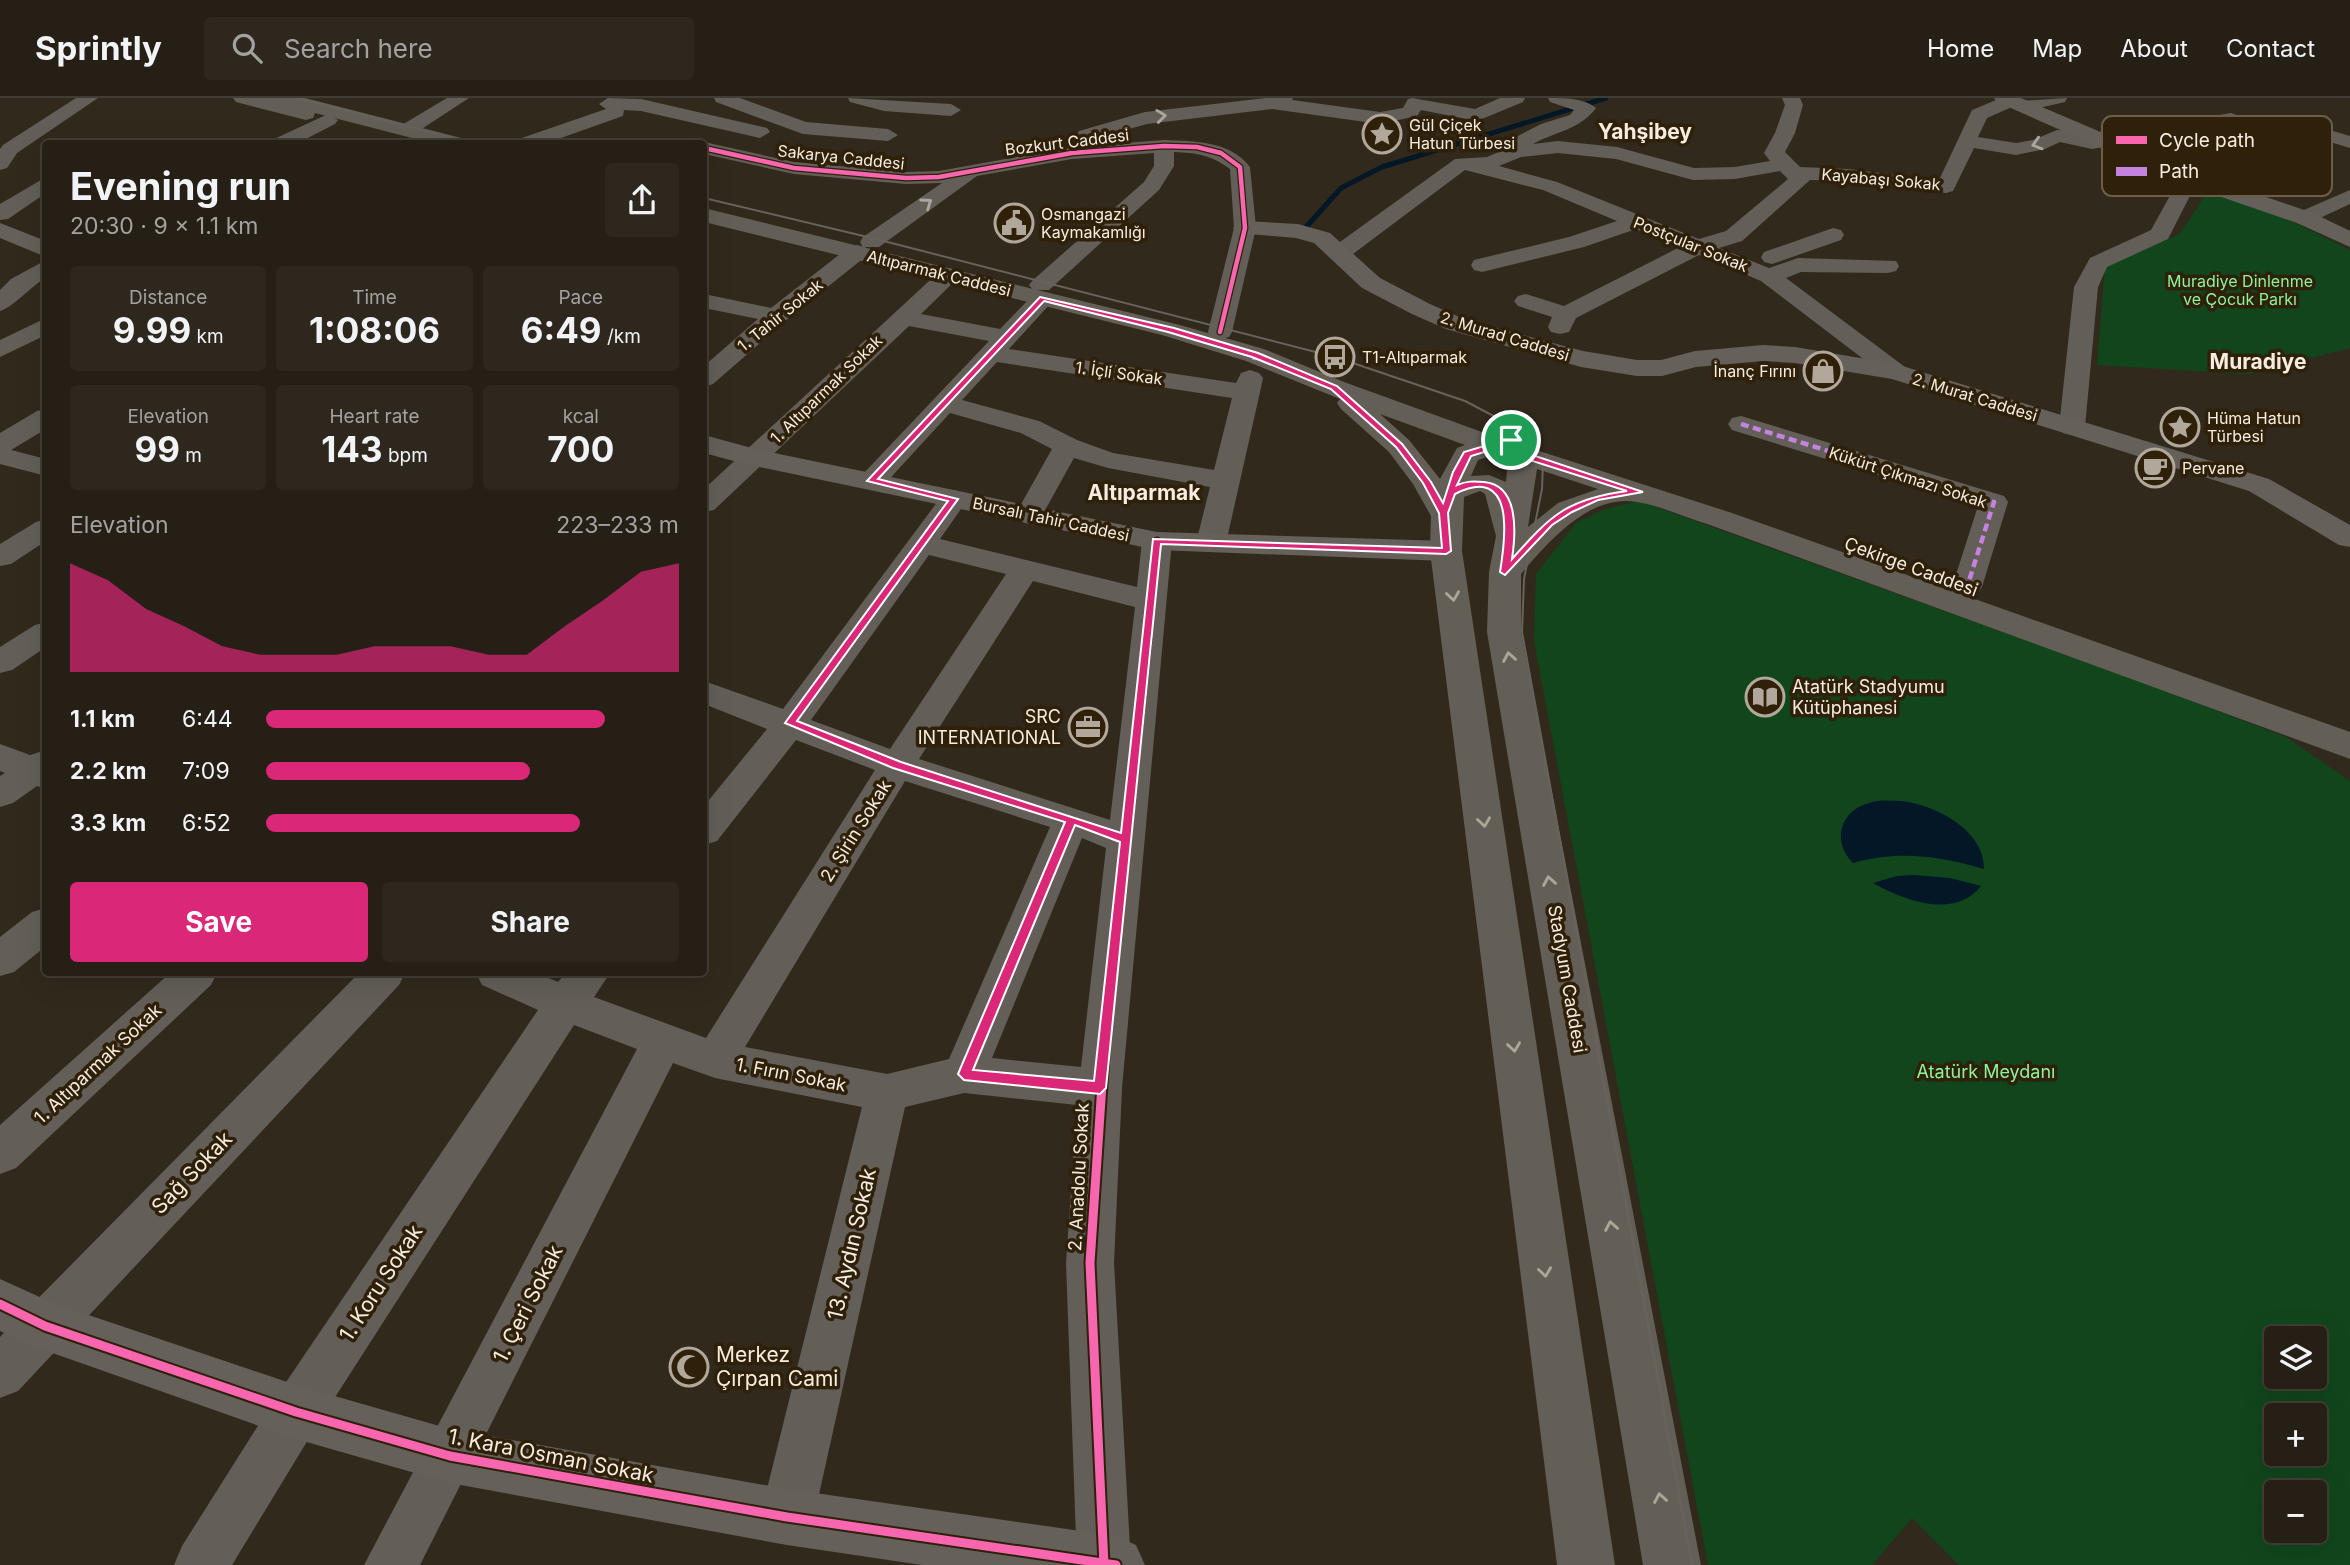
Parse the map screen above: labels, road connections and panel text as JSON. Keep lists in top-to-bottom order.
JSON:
{
  "streets": {
    "main road": [
      "Altıparmak Caddesi",
      "2. Murad Caddesi",
      "2. Murat Caddesi",
      "Bursalı Tahir Caddesi",
      "Çekirge Caddesi",
      "Stadyum Caddesi",
      "1. Kara Osman Sokak"
    ],
    "street": [
      "Bozkurt Caddesi",
      "Sakarya Caddesi",
      "Kayabaşı Sokak",
      "Postçular Sokak",
      "1. Tahir Sokak",
      "1. İçli Sokak",
      "1. Altıparmak Sokak",
      "Kükürt Çıkmazı Sokak",
      "2. Şirin Sokak",
      "1. Fırın Sokak",
      "Sağ Sokak",
      "2. Anadolu Sokak",
      "13. Aydın Sokak",
      "1. Koru Sokak",
      "1. Çeri Sokak"
    ]
  },
  "crossings": [
    ["Bozkurt Caddesi", "Sakarya Caddesi"],
    ["Bozkurt Caddesi", "Altıparmak Caddesi"],
    ["Bozkurt Caddesi", "1. Tahir Sokak"],
    ["Bozkurt Caddesi", "2. Murad Caddesi"],
    ["Sakarya Caddesi", "1. Tahir Sokak"],
    ["Postçular Sokak", "2. Murat Caddesi"],
    ["Altıparmak Caddesi", "1. Tahir Sokak"],
    ["Altıparmak Caddesi", "1. Altıparmak Sokak"],
    ["Altıparmak Caddesi", "Çekirge Caddesi"],
    ["Altıparmak Caddesi", "Stadyum Caddesi"],
    ["2. Murad Caddesi", "2. Murat Caddesi"],
    ["1. İçli Sokak", "1. Altıparmak Sokak"],
    ["1. İçli Sokak", "Bursalı Tahir Caddesi"],
    ["1. Altıparmak Sokak", "Bursalı Tahir Caddesi"],
    ["Kükürt Çıkmazı Sokak", "Çekirge Caddesi"],
    ["Bursalı Tahir Caddesi", "2. Anadolu Sokak"],
    ["Çekirge Caddesi", "Stadyum Caddesi"],
    ["2. Şirin Sokak", "1. Fırın Sokak"],
    ["1. Fırın Sokak", "2. Anadolu Sokak"],
    ["1. Fırın Sokak", "13. Aydın Sokak"],
    ["1. Fırın Sokak", "1. Koru Sokak"],
    ["1. Fırın Sokak", "1. Çeri Sokak"],
    ["Sağ Sokak", "1. Kara Osman Sokak"],
    ["2. Anadolu Sokak", "1. Kara Osman Sokak"],
    ["13. Aydın Sokak", "1. Kara Osman Sokak"],
    ["1. Koru Sokak", "1. Kara Osman Sokak"],
    ["1. Çeri Sokak", "1. Kara Osman Sokak"]
  ],
  "districts": ["Yahşibey", "Muradiye", "Altıparmak"],
  "parks": ["Muradiye Dinlenme ve Çocuk Parkı", "Atatürk Meydanı"],
  "places": {
    "place": ["Gül Çiçek Hatun Türbesi", "Hüma Hatun Türbesi"],
    "public building": ["Osmangazi Kaymakamlığı"],
    "bus stop": ["T1-Altıparmak"],
    "shop": ["İnanç Fırını"],
    "cafe": ["Pervane"],
    "library": ["Atatürk Stadyumu Kütüphanesi"],
    "office": ["SRC INTERNATIONAL"],
    "mosque": ["Merkez Çırpan Cami"]
  },
  "legend": ["Cycle path", "Path"],
  "page": {
    "header": "Sprintly",
    "search": "Search here",
    "nav": [
      "Home",
      "Map",
      "About",
      "Contact"
    ],
    "heading": ["Evening run", "20:30 · 9 × 1.1 km"],
    "stats": [
      ["Distance", "9.99 km"],
      ["Time", "1:08:06"],
      ["Pace", "6:49 /km"],
      ["Elevation", "99 m"],
      ["Heart rate", "143 bpm"],
      ["kcal", "700"]
    ],
    "chart": ["Elevation", "223–233 m"],
    "list": [
      {
        "name": "1.1 km",
        "note": "6:44"
      },
      {
        "name": "2.2 km",
        "note": "7:09"
      },
      {
        "name": "3.3 km",
        "note": "6:52"
      }
    ],
    "buttons": ["Save", "Share"],
    "map_buttons": ["+", "−"]
  }
}
